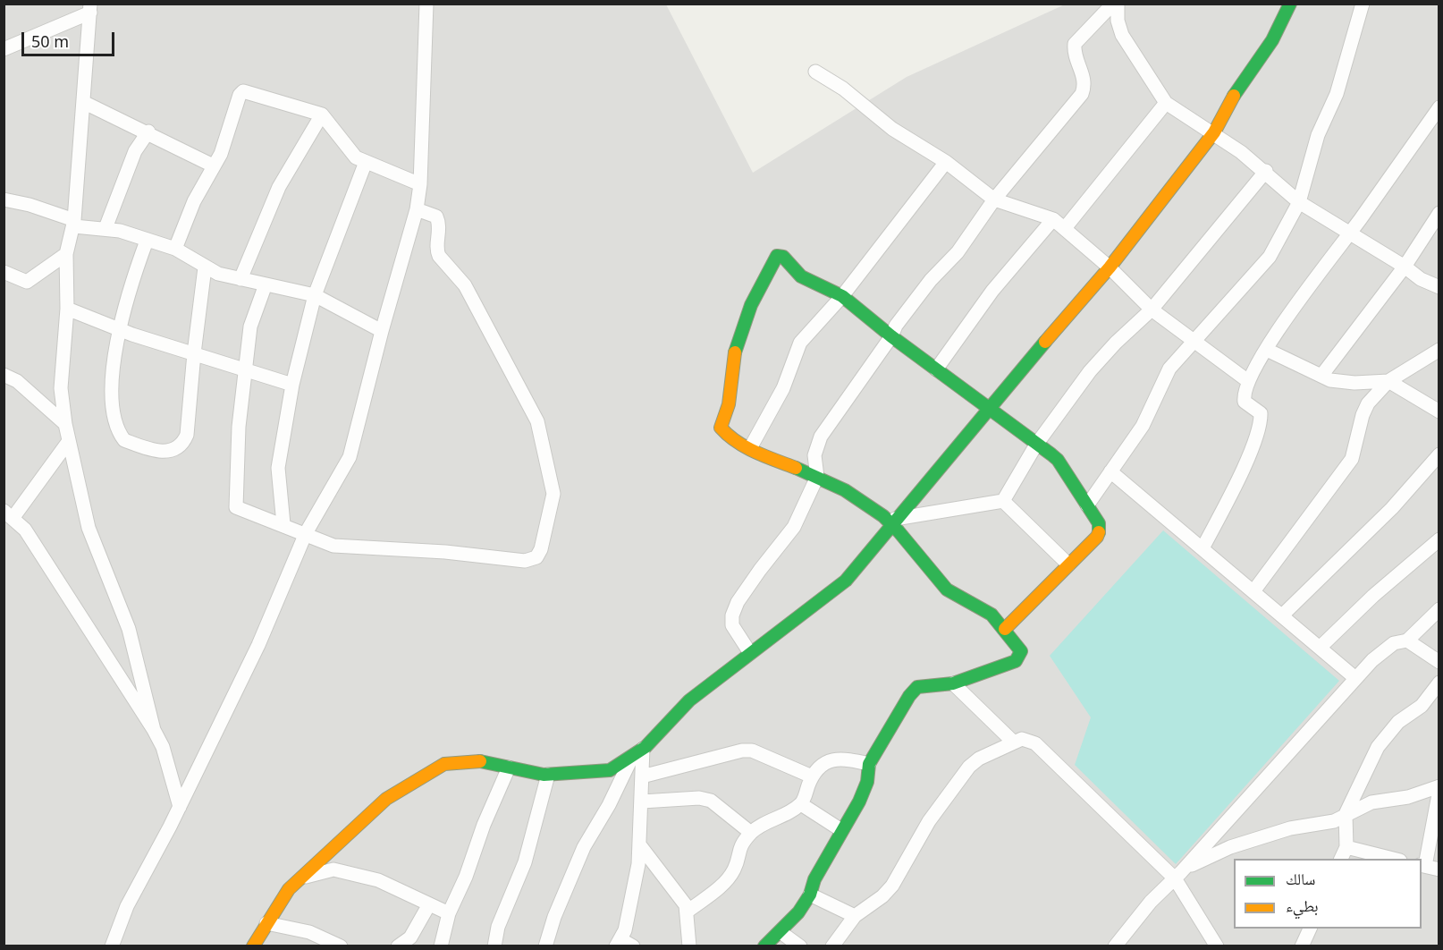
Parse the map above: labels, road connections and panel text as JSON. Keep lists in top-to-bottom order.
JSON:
{
  "legend": ["سالك", "بطيء"],
  "scale_bar": "50 m"
}
